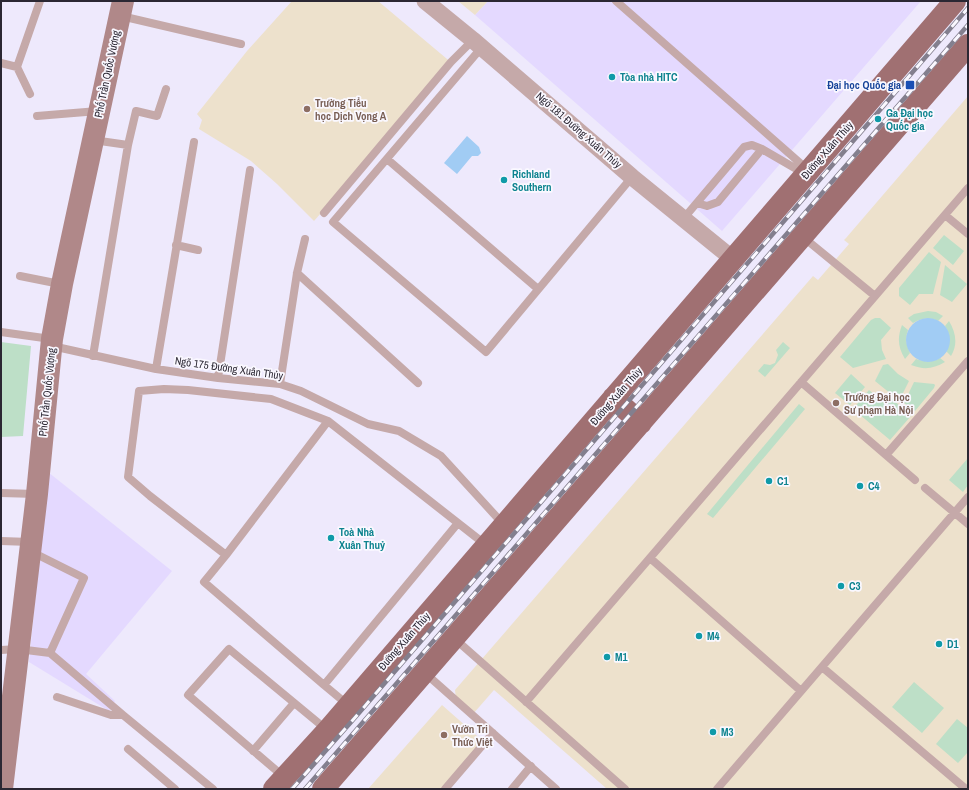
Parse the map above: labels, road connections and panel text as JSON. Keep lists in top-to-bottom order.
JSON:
{
  "streets": {
    "main road": ["Đường Xuân Thủy"],
    "street": ["Phố Trần Quốc Vượng", "Ngõ 181 Đường Xuân Thủy"],
    "lane": ["Ngõ 175 Đường Xuân Thủy"]
  },
  "crossings": [
    ["Phố Trần Quốc Vượng", "Ngõ 175 Đường Xuân Thủy"],
    ["Ngõ 181 Đường Xuân Thủy", "Đường Xuân Thủy"],
    ["Đường Xuân Thủy", "Ngõ 175 Đường Xuân Thủy"]
  ],
  "places": {
    "other": [
      "Tòa nhà HITC",
      "Trường Tiểu học Dịch Vọng A",
      "Ga Đại học Quốc gia",
      "Richland Southern",
      "Trường Đại học Sư phạm Hà Nội",
      "C1",
      "C4",
      "Toà Nhà Xuân Thuỷ",
      "C3",
      "M4",
      "D1",
      "M1",
      "M3",
      "Vườn Tri Thức Việt"
    ],
    "transit": ["Đại học Quốc gia"]
  }
}
